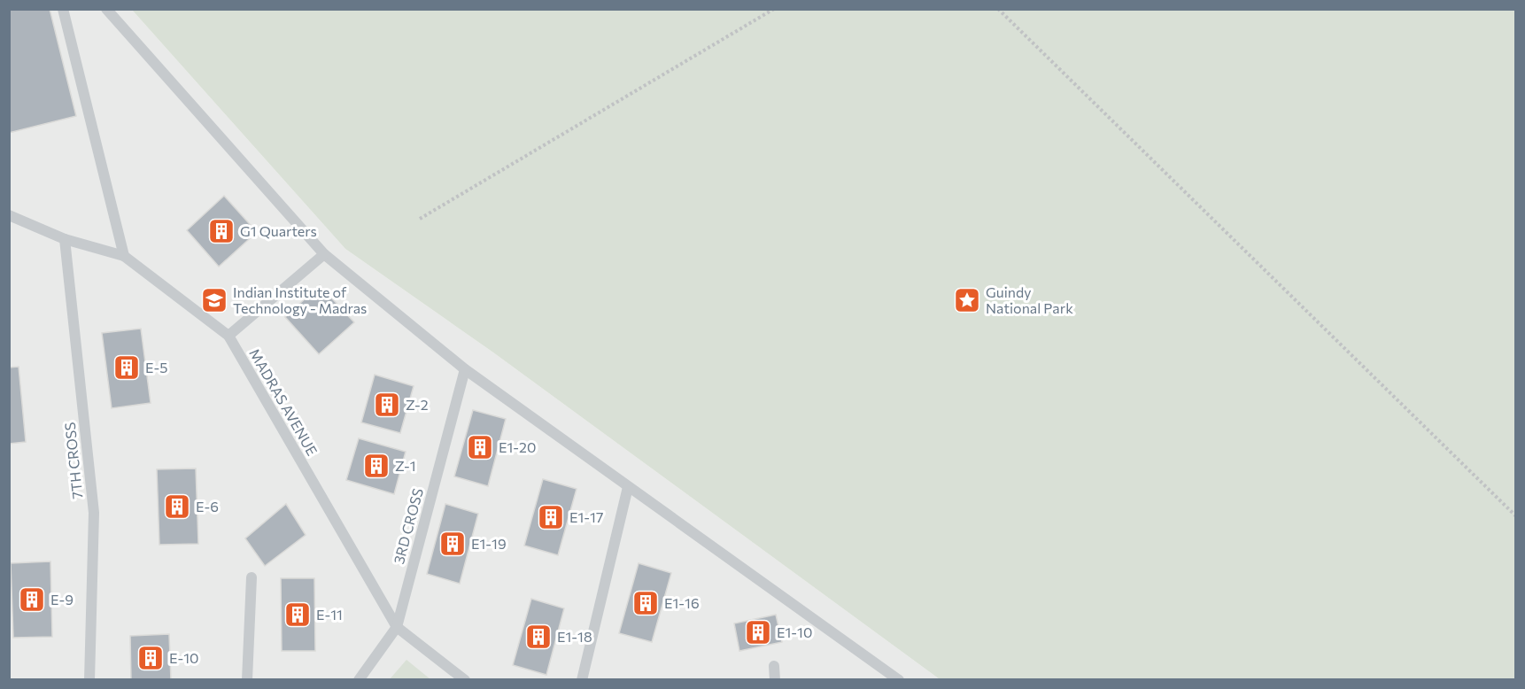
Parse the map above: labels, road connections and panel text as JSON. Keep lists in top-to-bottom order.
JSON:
{
  "streets": {
    "lane": ["MADRAS AVENUE", "7TH CROSS", "3RD CROSS"]
  },
  "crossings": [
    ["MADRAS AVENUE", "7TH CROSS"],
    ["MADRAS AVENUE", "3RD CROSS"]
  ],
  "places": {
    "building": [
      "G1 Quarters",
      "E-5",
      "Z-2",
      "E1-20",
      "Z-1",
      "E-6",
      "E1-17",
      "E1-19",
      "E-9",
      "E1-16",
      "E-11",
      "E1-10",
      "E1-18",
      "E-10"
    ],
    "school or university": ["Indian Institute of Technology - Madras"],
    "place": ["Guindy National Park"]
  }
}
